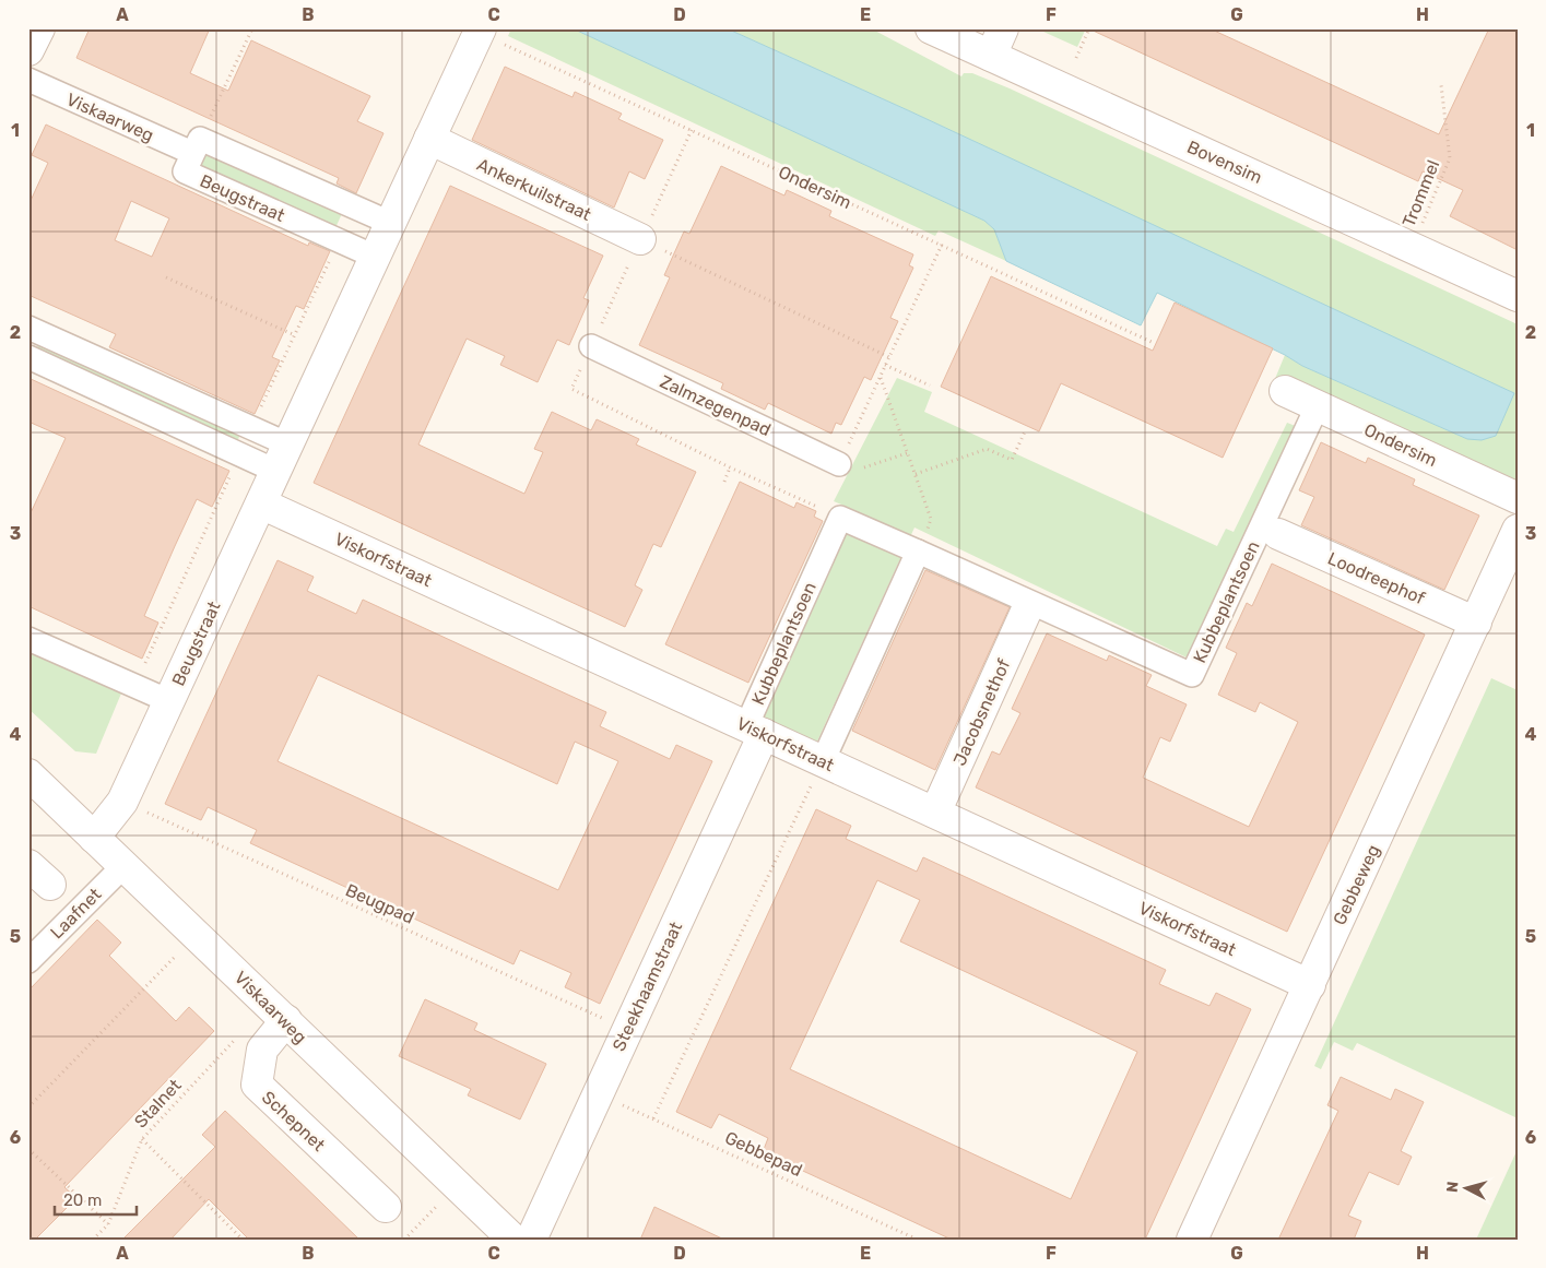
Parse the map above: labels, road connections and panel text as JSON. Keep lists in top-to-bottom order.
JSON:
{
  "streets": {
    "street": [
      "Viskaarweg",
      "Bovensim",
      "Ondersim",
      "Ankerkuilstraat",
      "Beugstraat",
      "Zalmzegenpad",
      "Viskorfstraat",
      "Loodreephof",
      "Kubbeplantsoen",
      "Jacobsnethof",
      "Gebbeweg",
      "Laafnet",
      "Steekhaamstraat",
      "Schepnet"
    ],
    "path": [
      "Trommel",
      "Beugpad",
      "Stalnet",
      "Gebbepad"
    ]
  },
  "crossings": [
    ["Viskaarweg", "Beugstraat"],
    ["Viskaarweg", "Laafnet"],
    ["Viskaarweg", "Stalnet"],
    ["Viskaarweg", "Schepnet"],
    ["Bovensim", "Trommel"],
    ["Ondersim", "Beugstraat"],
    ["Ondersim", "Kubbeplantsoen"],
    ["Ankerkuilstraat", "Beugstraat"],
    ["Beugstraat", "Viskorfstraat"],
    ["Beugstraat", "Beugpad"],
    ["Viskorfstraat", "Kubbeplantsoen"],
    ["Viskorfstraat", "Jacobsnethof"],
    ["Viskorfstraat", "Gebbeweg"],
    ["Viskorfstraat", "Steekhaamstraat"],
    ["Loodreephof", "Gebbeweg"],
    ["Kubbeplantsoen", "Steekhaamstraat"],
    ["Beugpad", "Steekhaamstraat"],
    ["Steekhaamstraat", "Gebbepad"],
    ["Stalnet", "Schepnet"]
  ],
  "scale_bar": "20 m",
  "north": "left",
  "grid": {
    "columns": [
      "A",
      "B",
      "C",
      "D",
      "E",
      "F",
      "G",
      "H"
    ],
    "rows": [
      "1",
      "2",
      "3",
      "4",
      "5",
      "6"
    ]
  }
}
